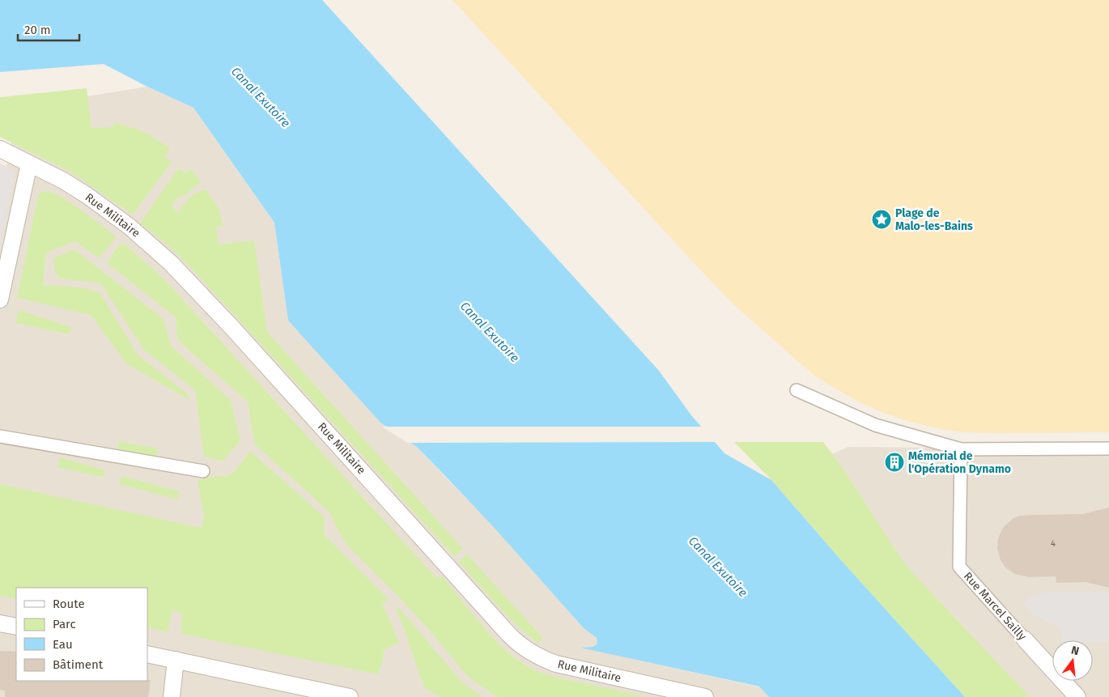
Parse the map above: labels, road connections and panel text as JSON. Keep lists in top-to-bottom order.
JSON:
{
  "streets": {
    "street": ["Rue Militaire", "Rue Marcel Sailly"]
  },
  "water": ["Canal Exutoire"],
  "places": {
    "place": ["Plage de Malo-les-Bains"],
    "building": ["Mémorial de l'Opération Dynamo"]
  },
  "house_numbers": ["4"],
  "legend": [
    "Route",
    "Parc",
    "Eau",
    "Bâtiment"
  ],
  "scale_bar": "20 m",
  "north": "top"
}
